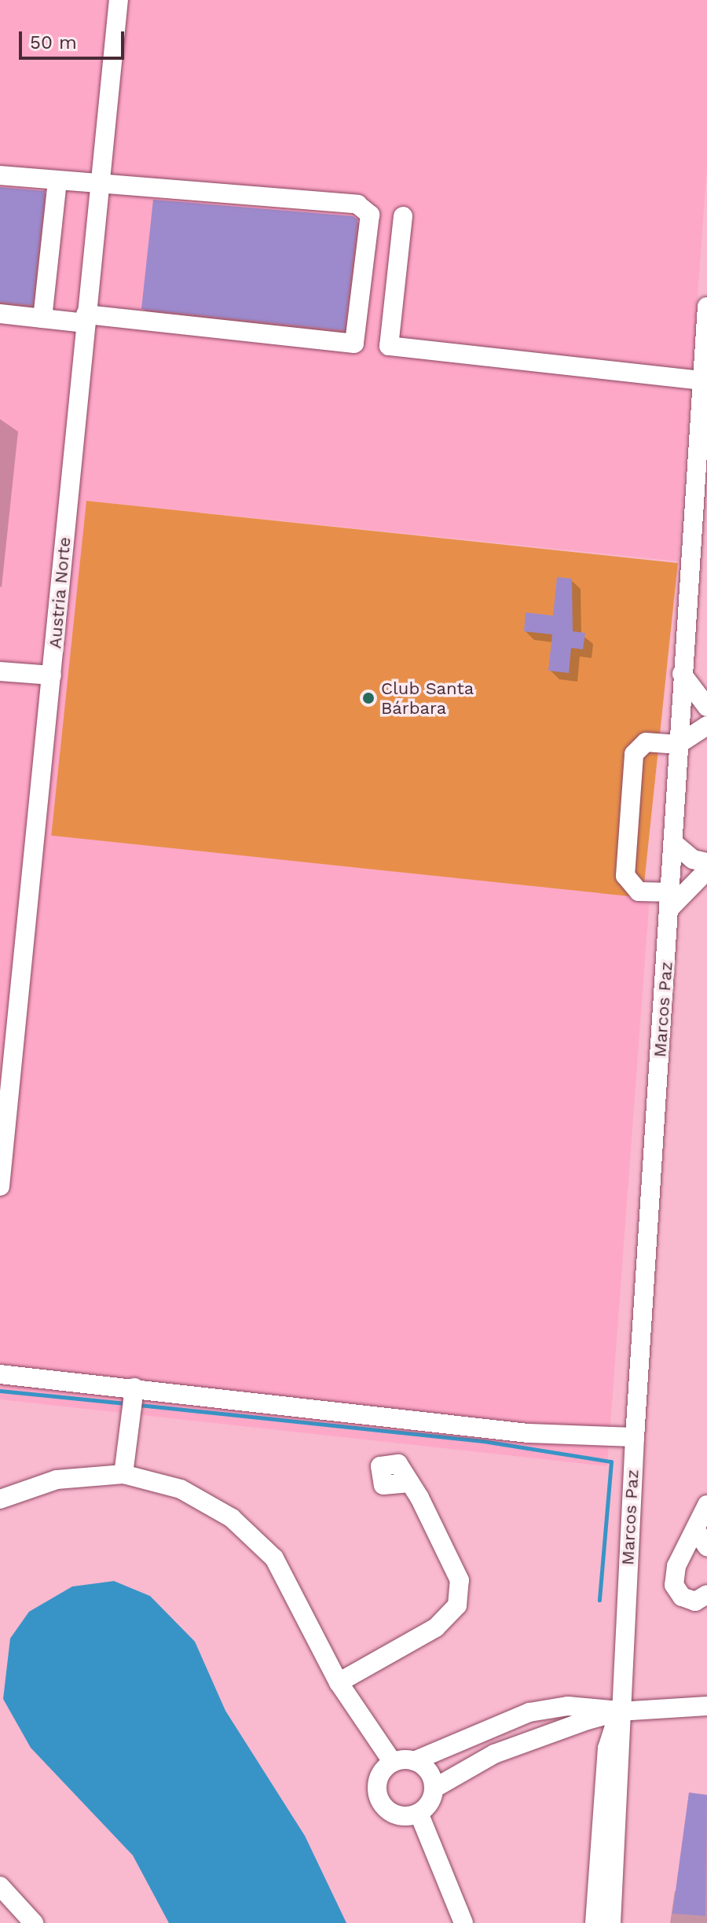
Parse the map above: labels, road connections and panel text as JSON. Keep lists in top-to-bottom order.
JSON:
{
  "streets": {
    "street": ["Austria Norte", "Marcos Paz"]
  },
  "places": ["Club Santa Bárbara"],
  "scale_bar": "50 m"
}
